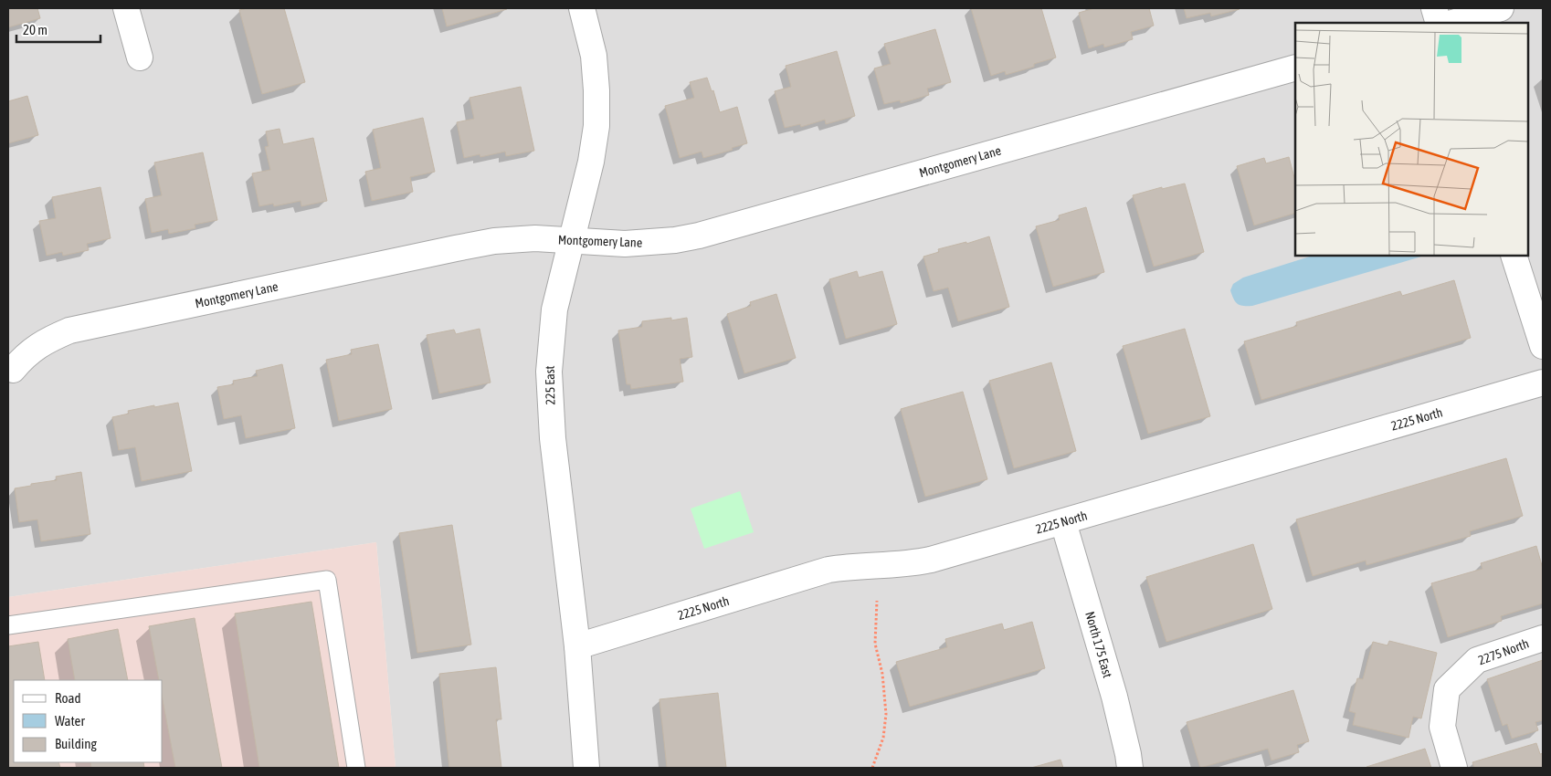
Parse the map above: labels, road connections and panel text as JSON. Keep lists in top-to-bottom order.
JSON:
{
  "streets": {
    "street": [
      "Montgomery Lane",
      "225 East",
      "2225 North",
      "North 175 East",
      "2275 North"
    ]
  },
  "crossings": [
    ["Montgomery Lane", "225 East"],
    ["225 East", "2225 North"],
    ["2225 North", "North 175 East"]
  ],
  "legend": ["Road", "Water", "Building"],
  "scale_bar": "20 m"
}
